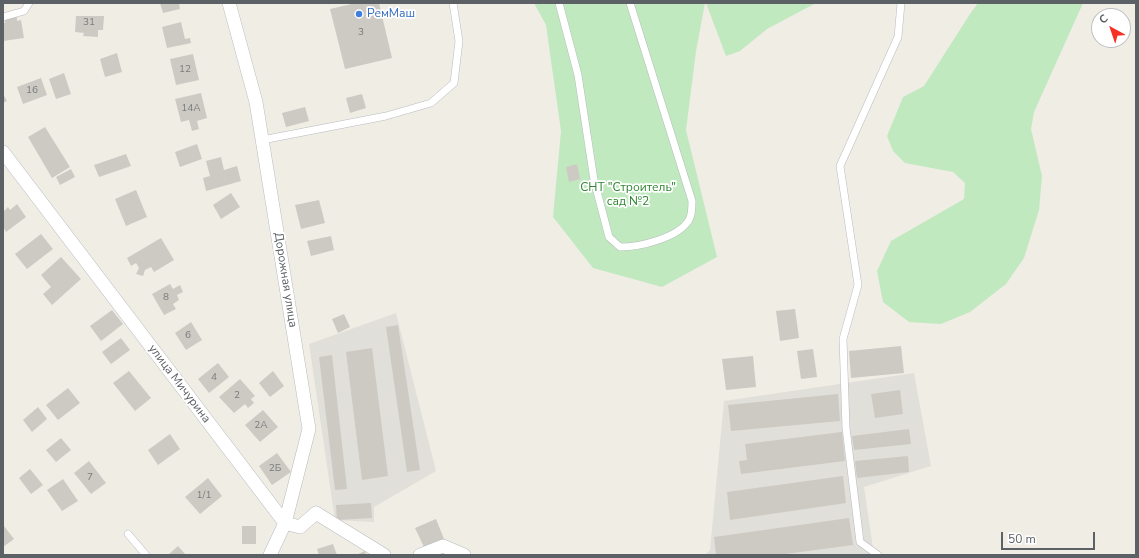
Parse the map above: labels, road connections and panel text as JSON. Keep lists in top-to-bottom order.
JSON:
{
  "streets": {
    "street": ["Дорожная улица", "улица Мичурина"]
  },
  "crossings": [
    ["Дорожная улица", "улица Мичурина"]
  ],
  "parks": ["СНТ \"Строитель\" сад №2"],
  "places": ["РемМаш"],
  "house_numbers": [
    "31",
    "3",
    "12",
    "16",
    "14А",
    "8",
    "6",
    "4",
    "2",
    "2А",
    "2Б",
    "7",
    "1/1"
  ],
  "scale_bar": "50 m",
  "north": "top left"
}
